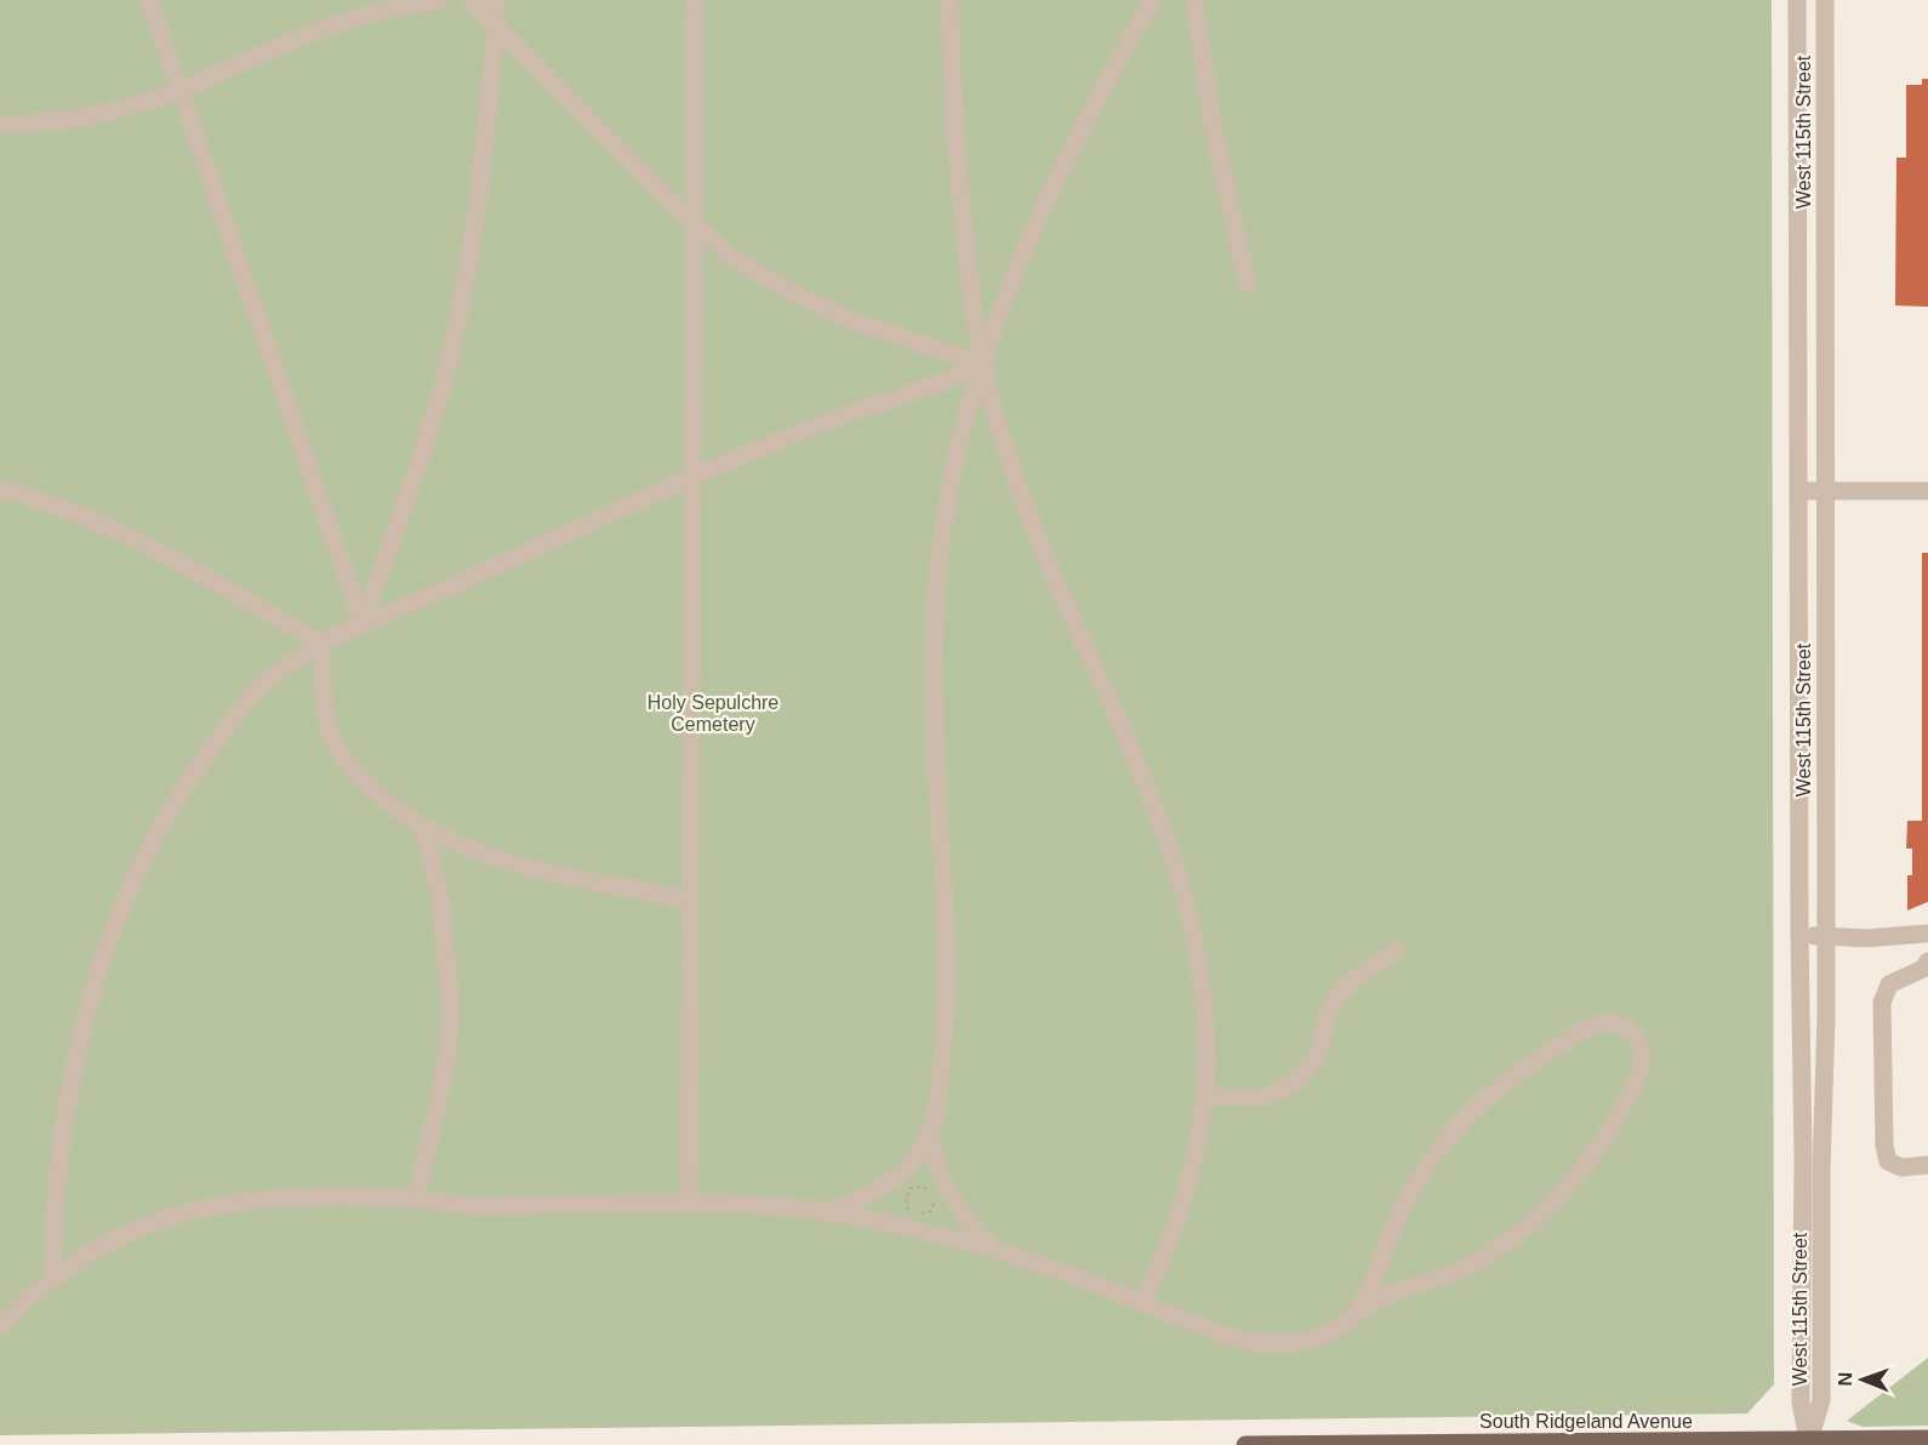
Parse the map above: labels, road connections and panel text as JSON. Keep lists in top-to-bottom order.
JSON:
{
  "streets": {
    "main road": ["South Ridgeland Avenue"],
    "street": ["West 115th Street"]
  },
  "crossings": [
    ["West 115th Street", "South Ridgeland Avenue"]
  ],
  "parks": ["Holy Sepulchre Cemetery"],
  "north": "left"
}
